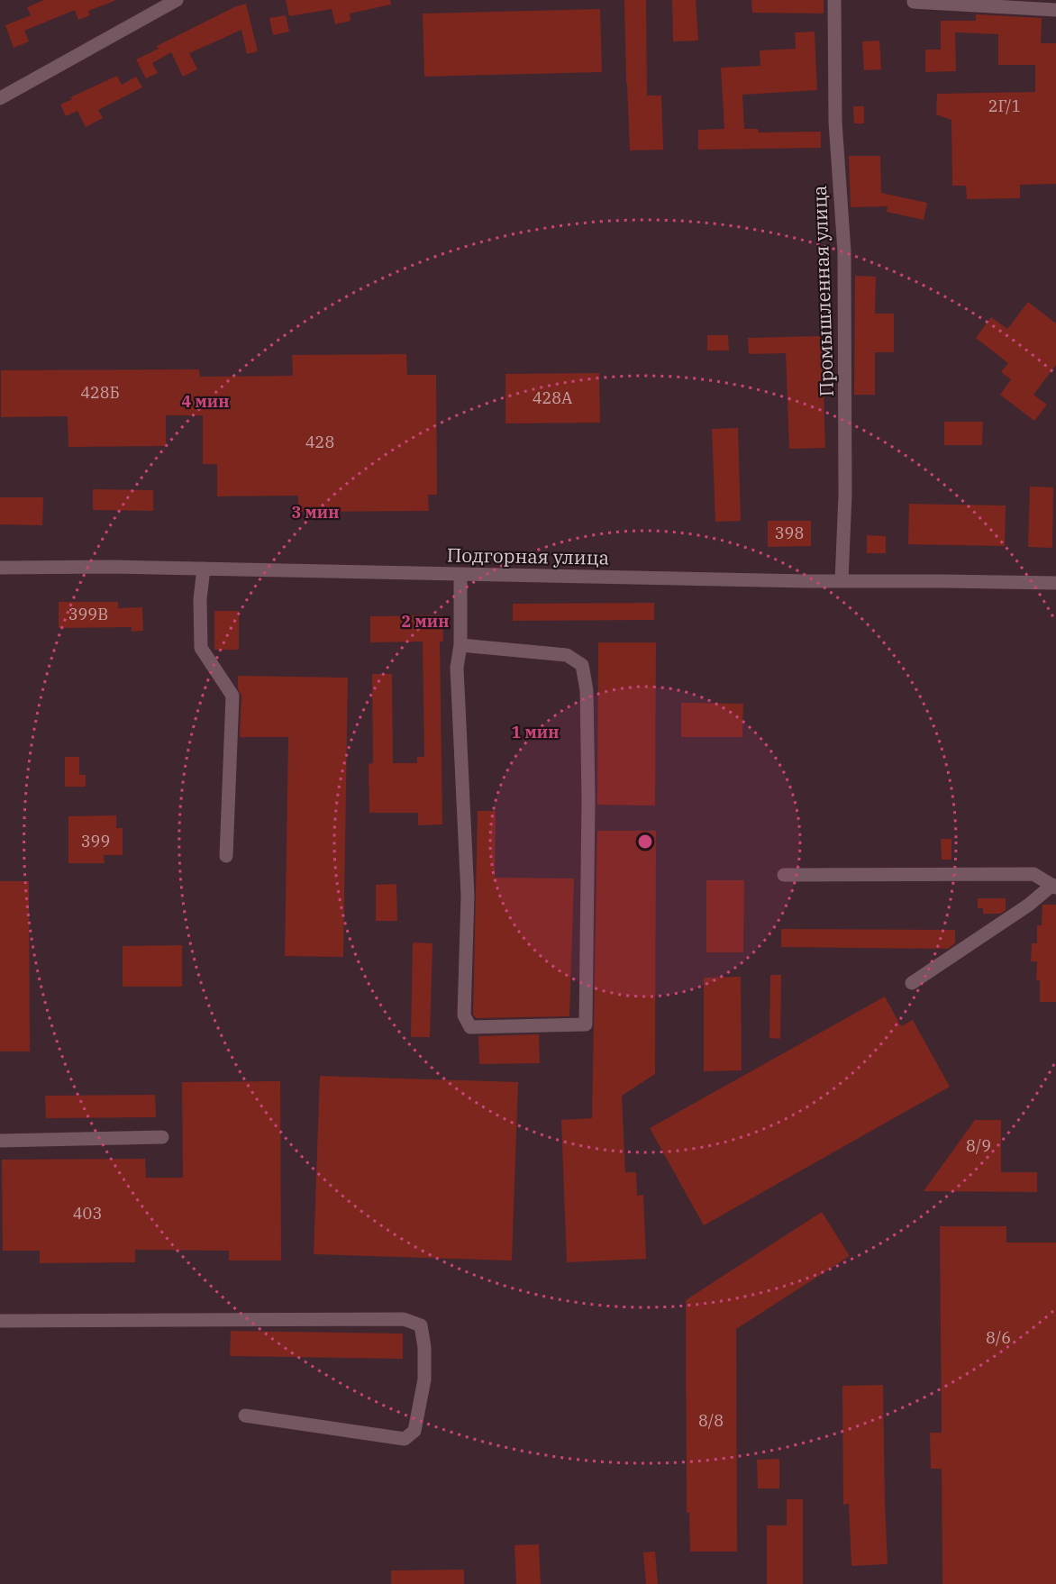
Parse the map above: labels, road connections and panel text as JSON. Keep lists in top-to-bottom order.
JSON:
{
  "streets": {
    "street": ["Промышленная улица", "Подгорная улица"]
  },
  "crossings": [
    ["Промышленная улица", "Подгорная улица"]
  ],
  "house_numbers": [
    "2Г/1",
    "428Б",
    "428А",
    "428",
    "398",
    "399В",
    "399",
    "8/9",
    "403",
    "8/6",
    "8/8"
  ],
  "rings": [
    "4 мин",
    "3 мин",
    "2 мин",
    "1 мин"
  ]
}
